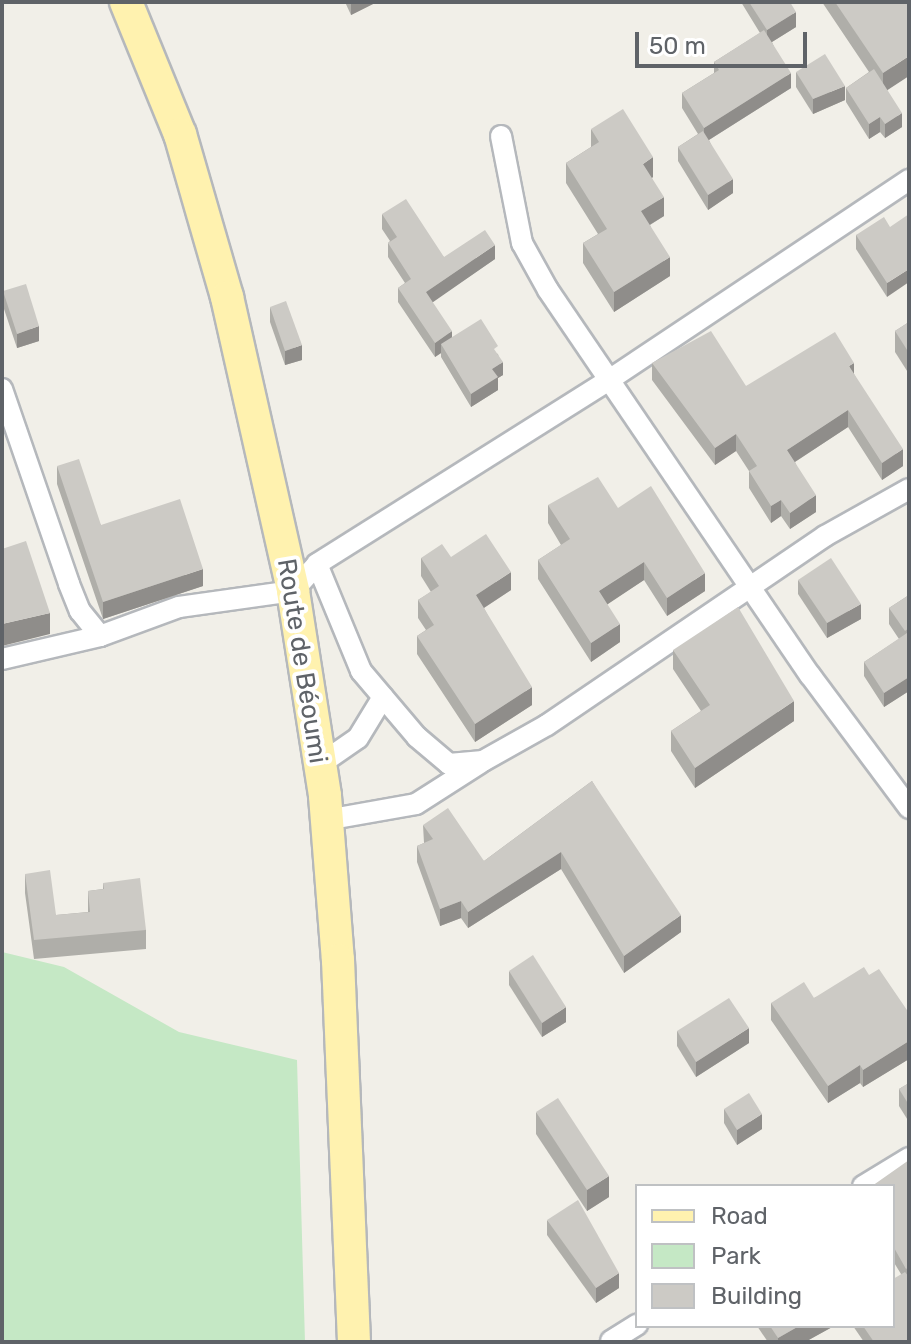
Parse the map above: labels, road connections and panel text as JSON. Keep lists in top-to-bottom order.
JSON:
{
  "streets": {
    "main road": ["Route de Béoumi"]
  },
  "legend": ["Road", "Park", "Building"],
  "scale_bar": "50 m"
}
